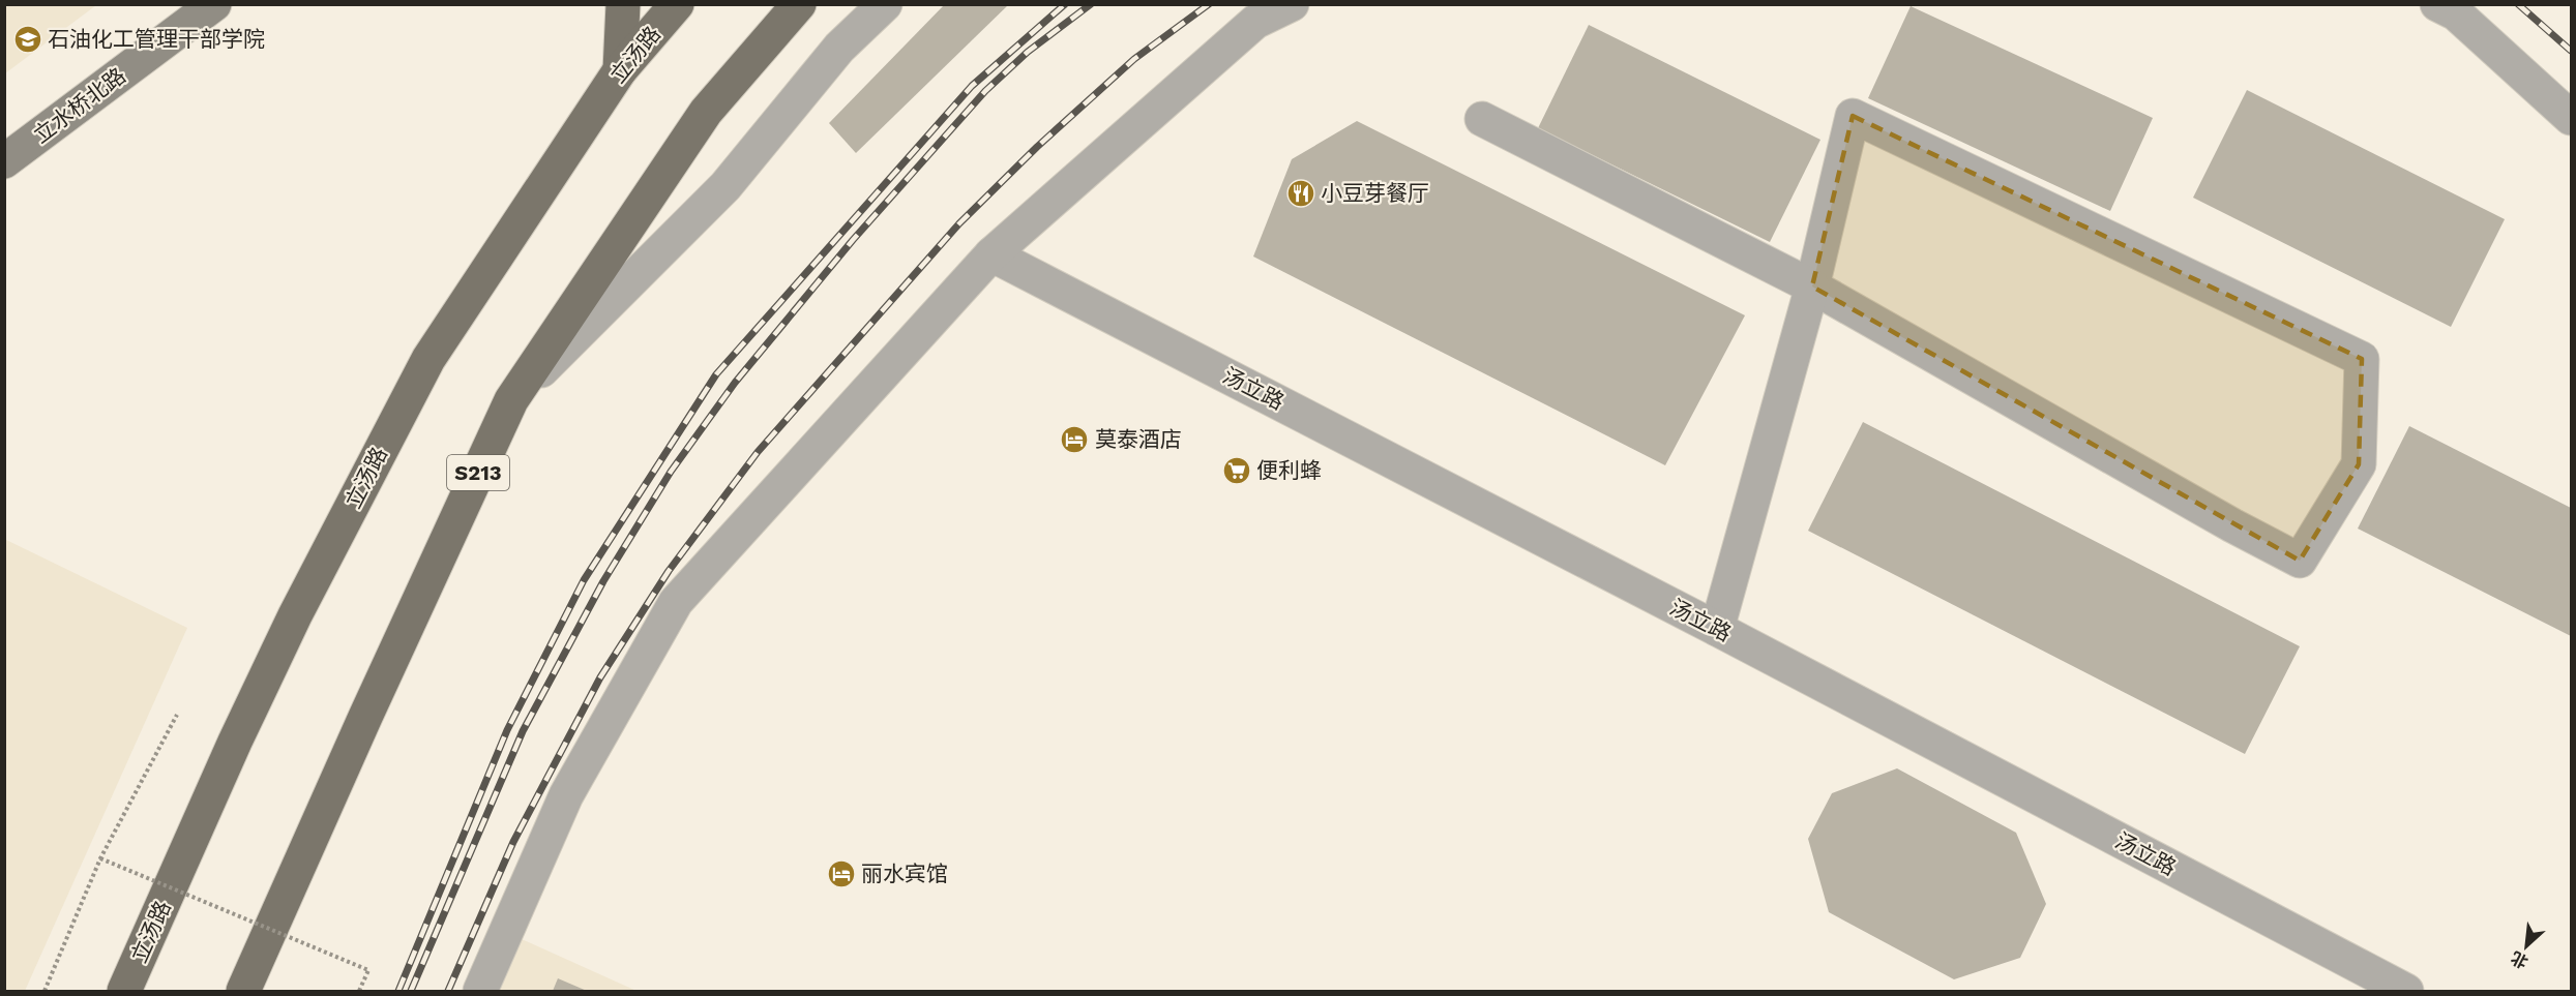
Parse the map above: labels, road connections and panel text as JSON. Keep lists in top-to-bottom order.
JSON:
{
  "streets": {
    "main road": ["立汤路", "S213"],
    "street": ["立水桥北路", "汤立路"]
  },
  "places": {
    "school or university": ["石油化工管理干部学院"],
    "restaurant": ["小豆芽餐厅"],
    "hotel": ["莫泰酒店", "丽水宾馆"],
    "supermarket": ["便利蜂"]
  },
  "north": "bottom left"
}
